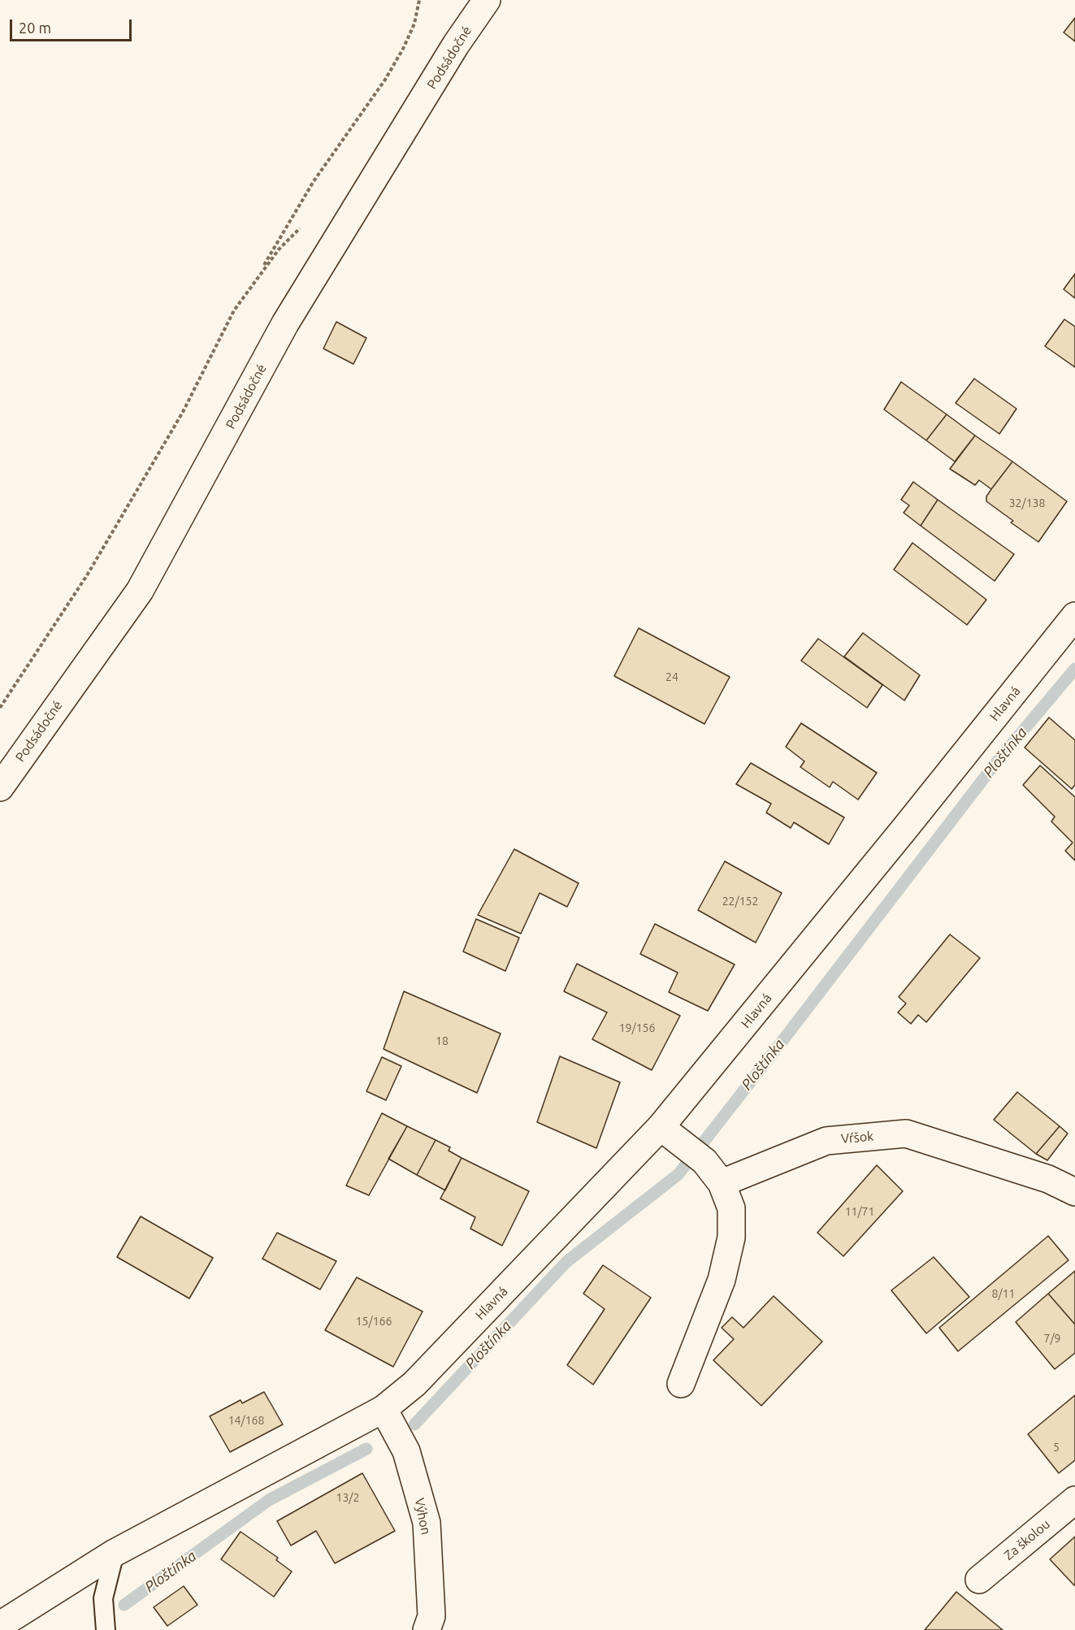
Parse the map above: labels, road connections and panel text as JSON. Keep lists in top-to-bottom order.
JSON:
{
  "streets": {
    "street": [
      "Podsádočné",
      "Hlavná",
      "Vŕšok",
      "Výhon",
      "Za školou"
    ]
  },
  "crossings": [
    ["Hlavná", "Výhon"]
  ],
  "water": ["Ploštínka"],
  "house_numbers": [
    "32/138",
    "24",
    "22/152",
    "19/156",
    "18",
    "11/71",
    "8/11",
    "15/166",
    "7/9",
    "14/168",
    "5",
    "13/2"
  ],
  "scale_bar": "20 m"
}
